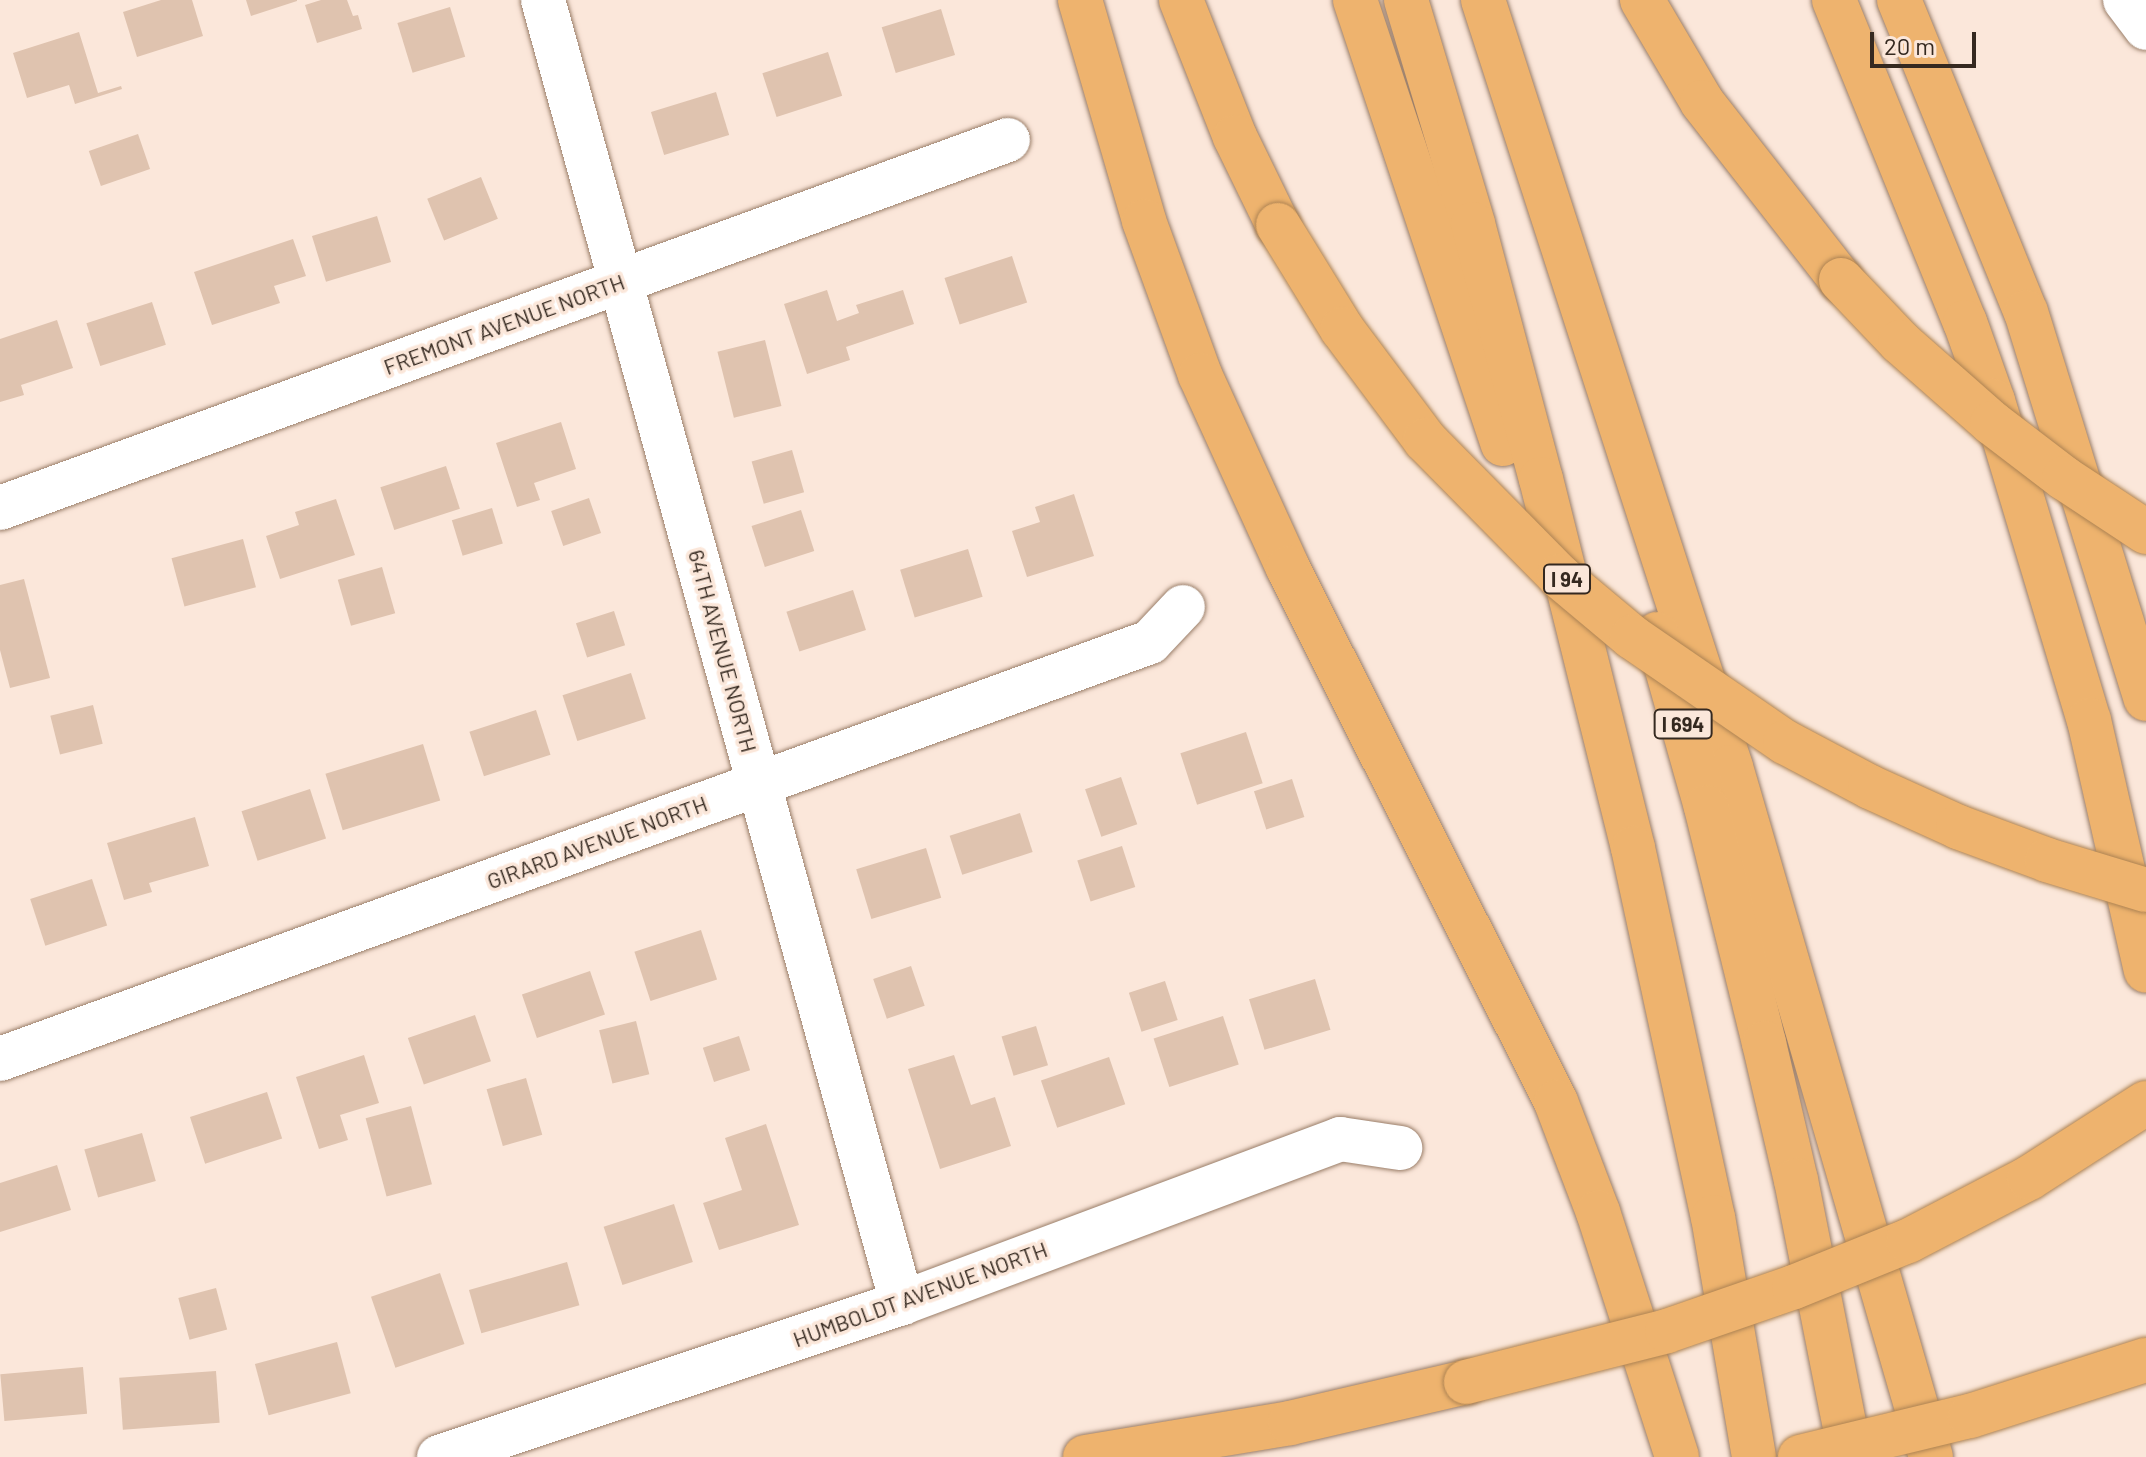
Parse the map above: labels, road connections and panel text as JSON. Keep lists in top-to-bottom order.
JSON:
{
  "streets": {
    "highway": ["I 94", "I 694"],
    "street": [
      "FREMONT AVENUE NORTH",
      "64TH AVENUE NORTH",
      "GIRARD AVENUE NORTH",
      "HUMBOLDT AVENUE NORTH"
    ]
  },
  "crossings": [
    ["FREMONT AVENUE NORTH", "64TH AVENUE NORTH"],
    ["64TH AVENUE NORTH", "GIRARD AVENUE NORTH"],
    ["64TH AVENUE NORTH", "HUMBOLDT AVENUE NORTH"]
  ],
  "scale_bar": "20 m"
}
